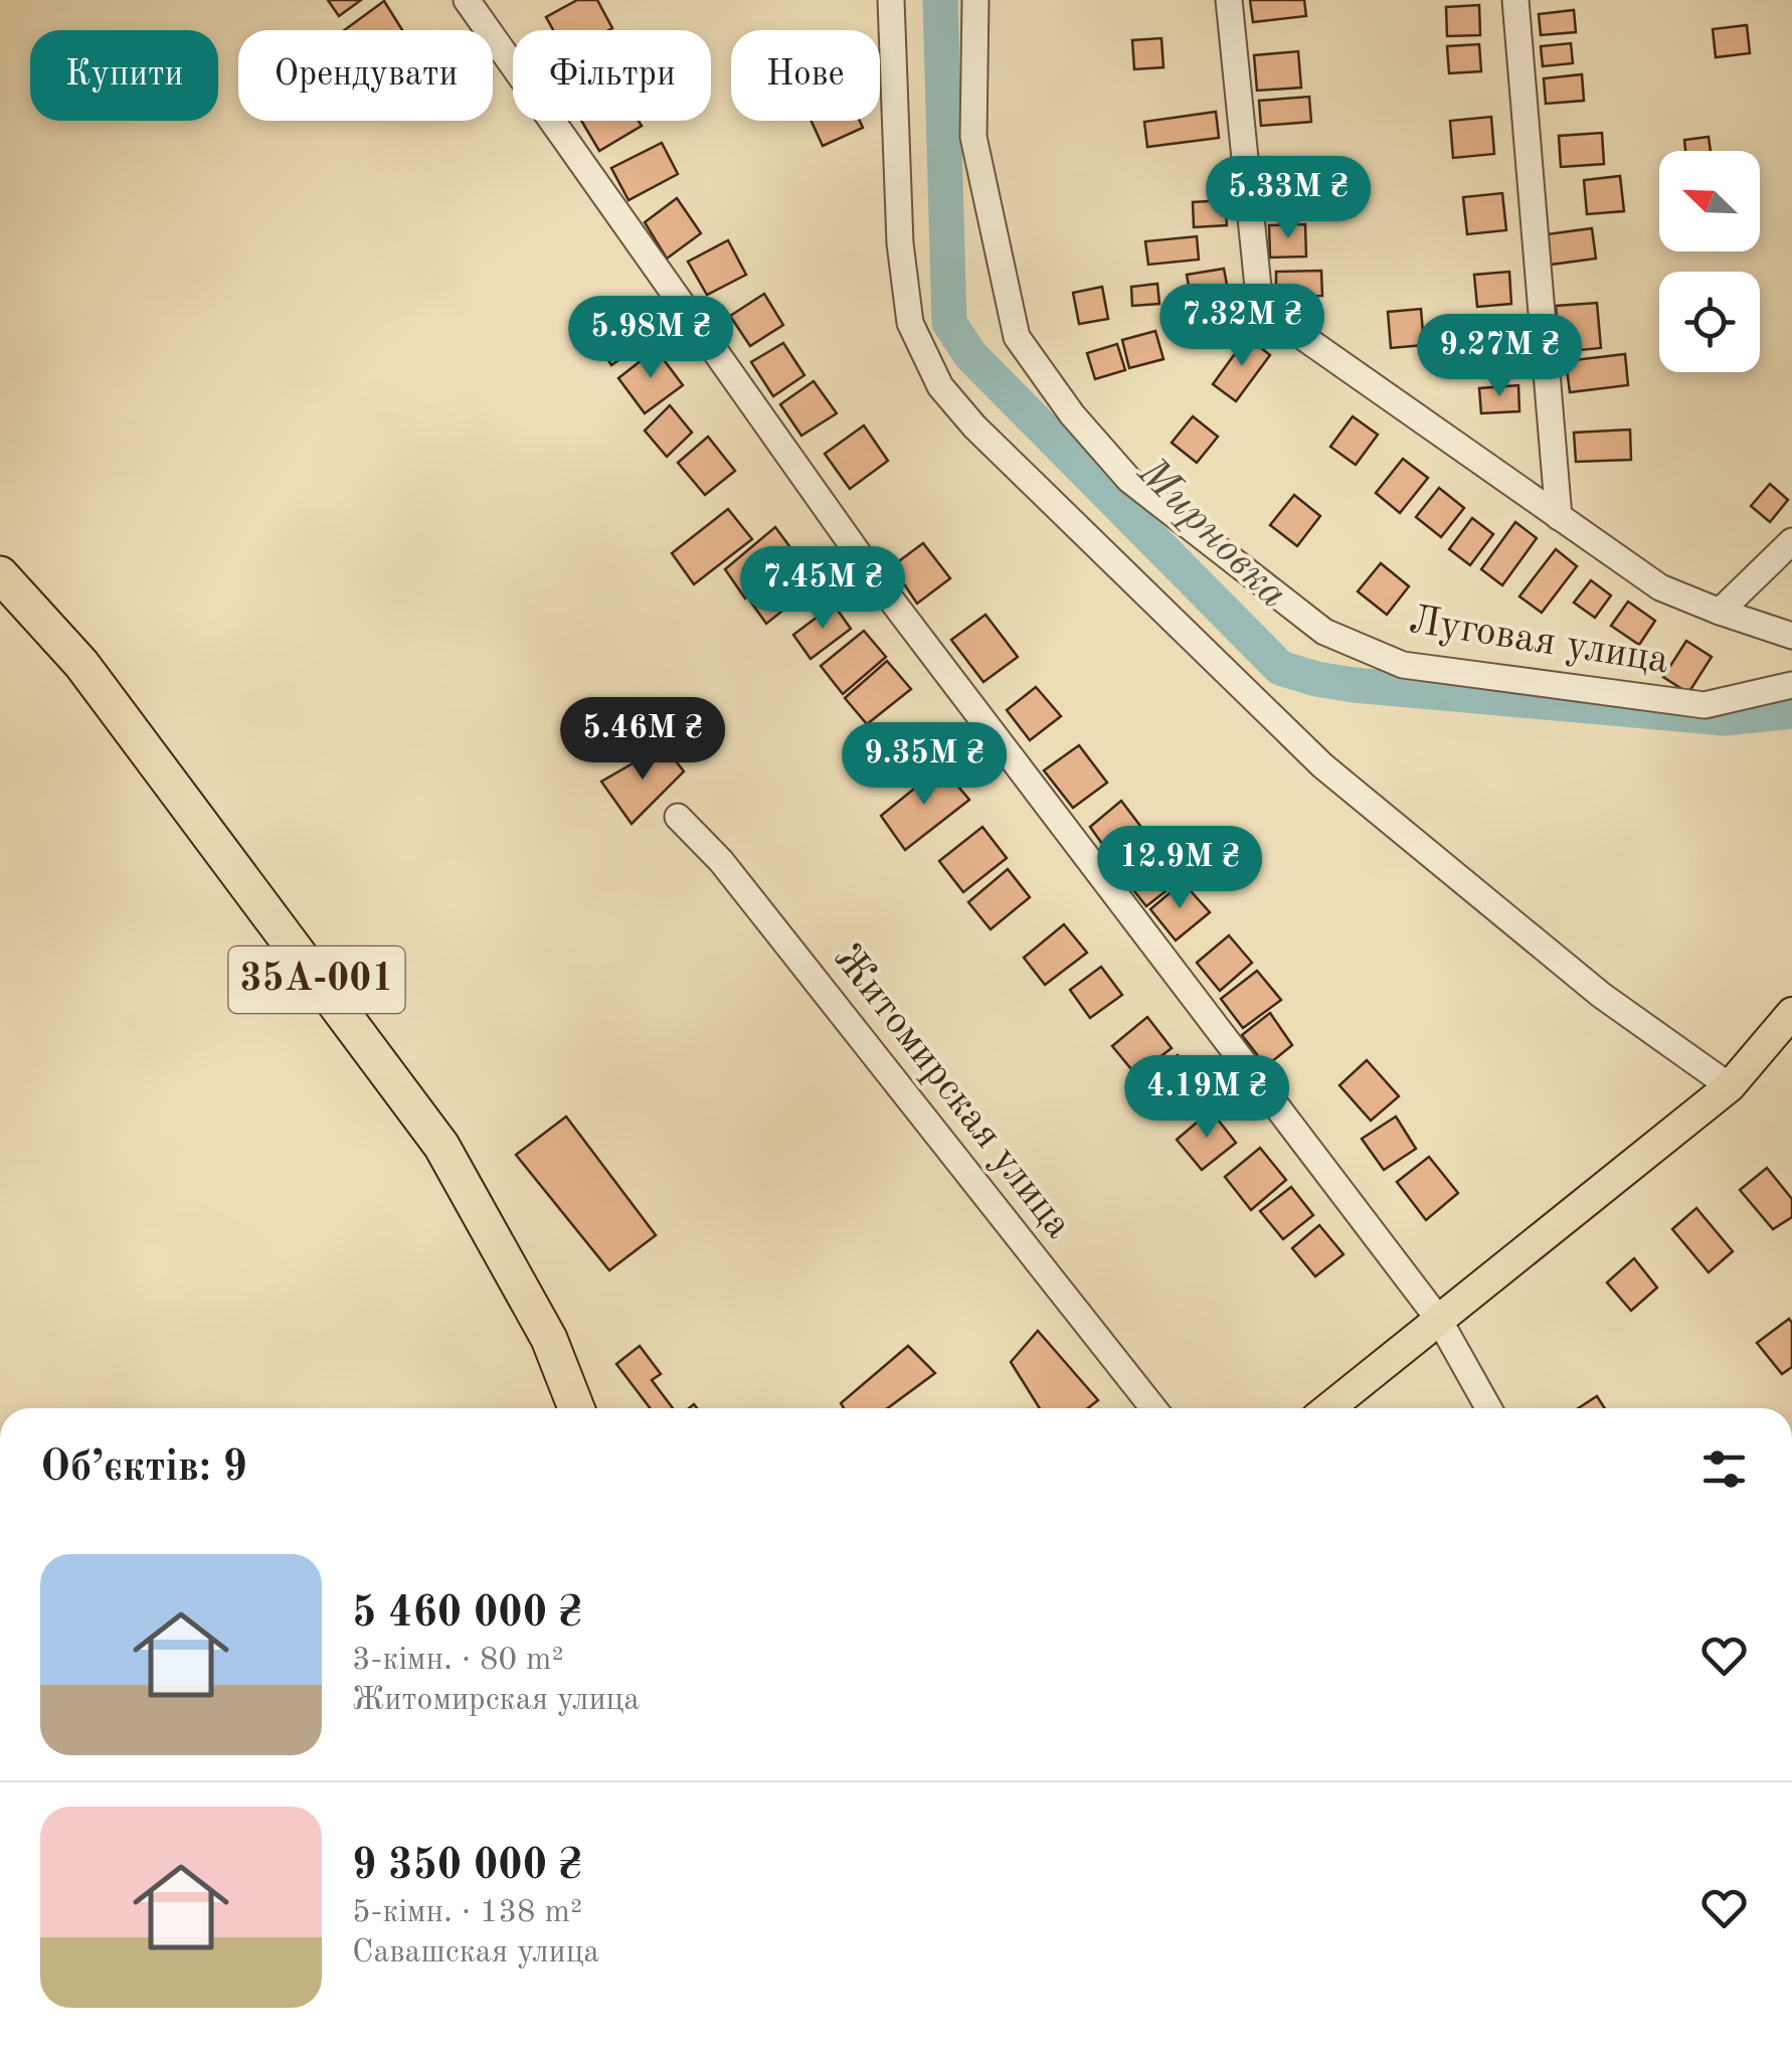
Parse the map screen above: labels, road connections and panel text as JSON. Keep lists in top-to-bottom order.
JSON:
{
  "streets": {
    "highway": ["35А-001"],
    "street": ["Луговая улица", "Житомирская улица"]
  },
  "water": ["Мирновка"],
  "north": "top left",
  "page": {
    "chip": [
      "Купити",
      "Орендувати",
      "Фільтри",
      "Нове"
    ],
    "price": [
      "5.33M ₴",
      "7.32M ₴",
      "5.98M ₴",
      "9.27M ₴",
      "7.45M ₴",
      "5.46M ₴",
      "9.35M ₴",
      "12.9M ₴",
      "4.19M ₴"
    ],
    "heading": "Об’єктів: 9",
    "list": [
      {
        "name": "5 460 000 ₴",
        "note": "3-кімн. · 80 m² · Житомирская улица"
      },
      {
        "name": "9 350 000 ₴",
        "note": "5-кімн. · 138 m² · Савашская улица"
      }
    ]
  }
}
